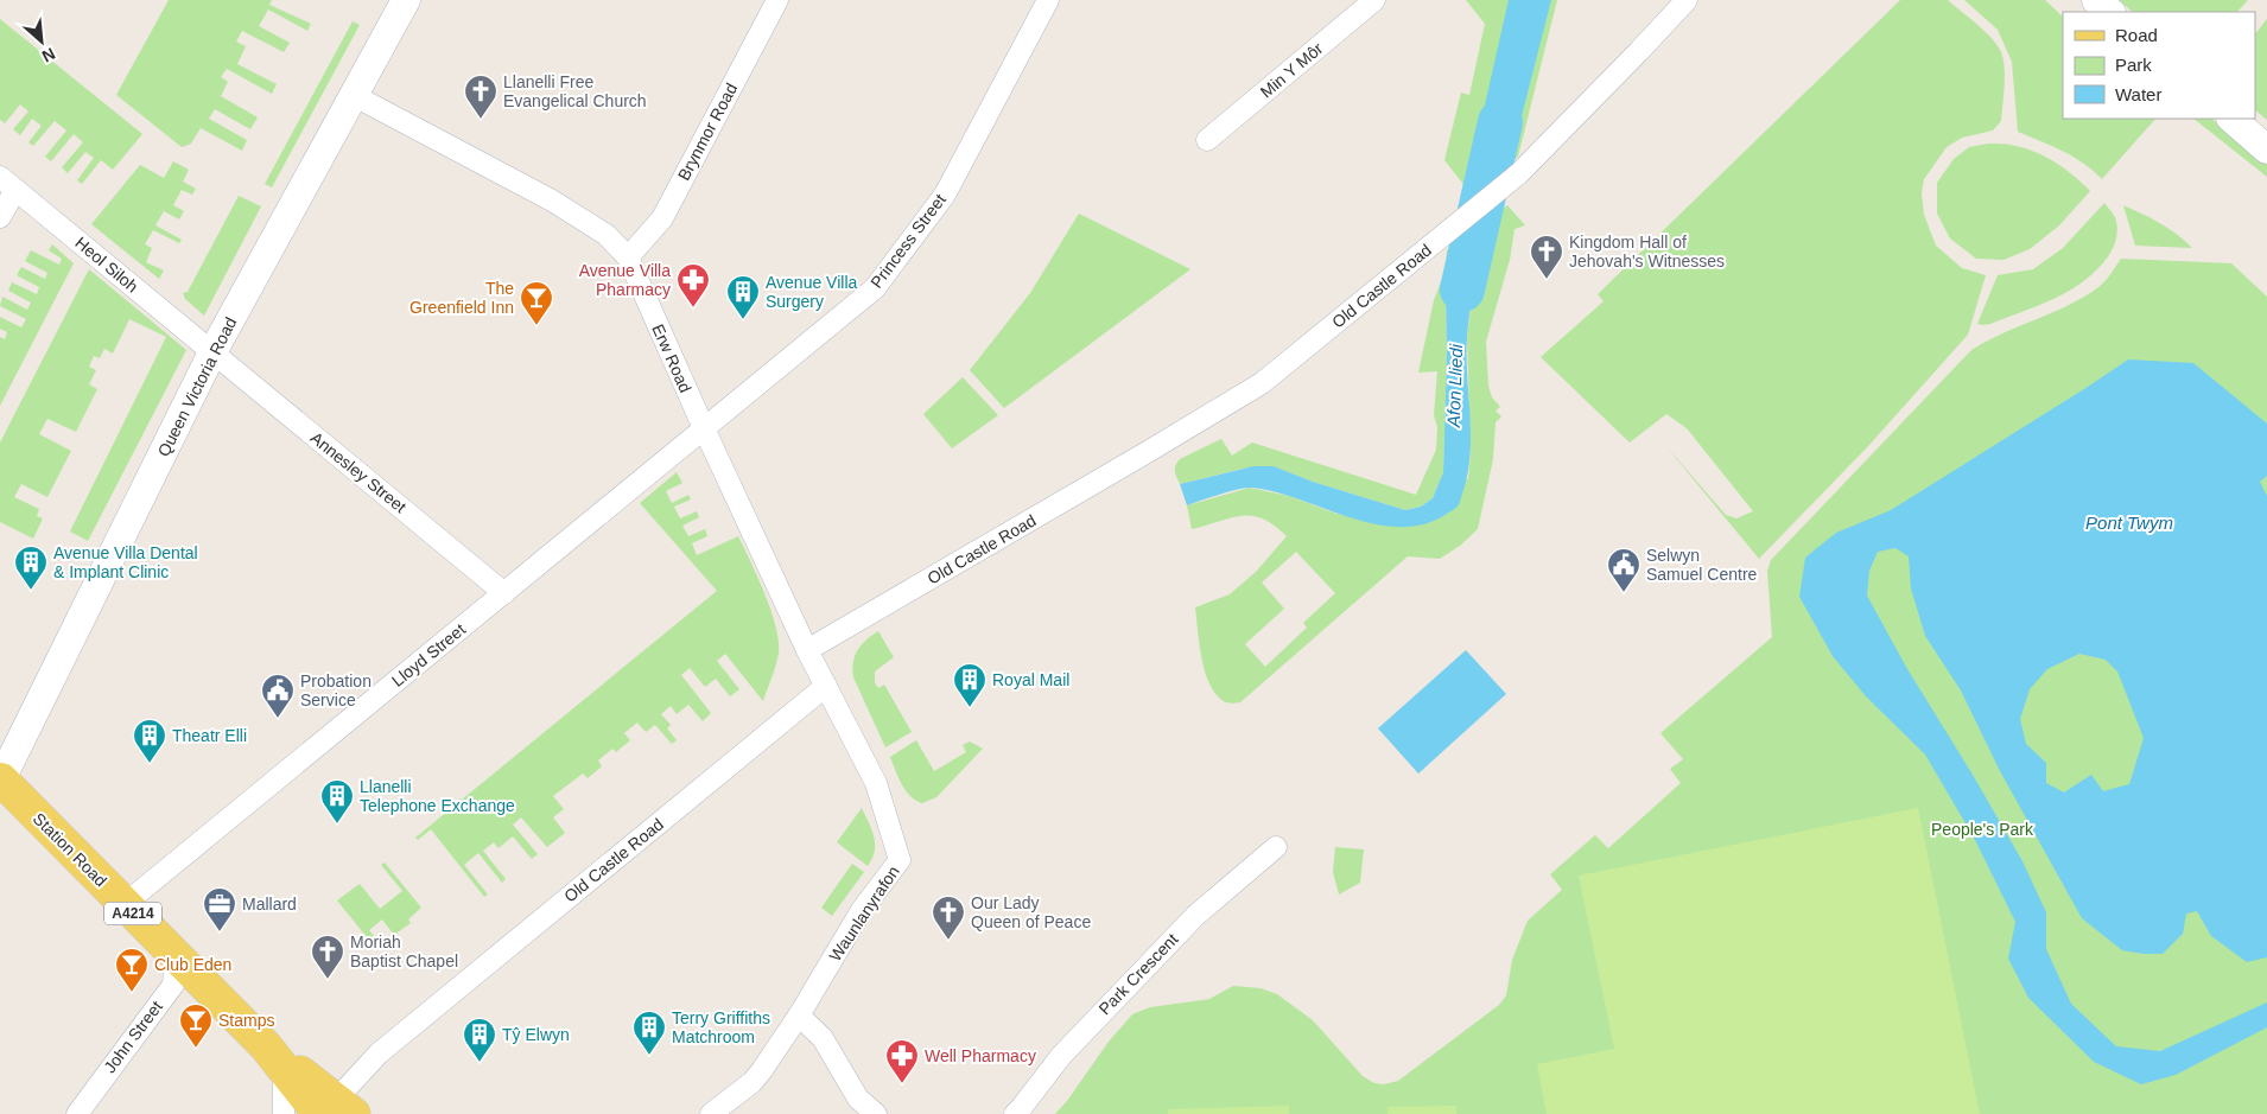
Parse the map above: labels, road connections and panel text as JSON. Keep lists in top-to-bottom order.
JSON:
{
  "streets": {
    "main road": ["Station Road", "A4214"],
    "street": [
      "Min Y Môr",
      "Brynmor Road",
      "Princess Street",
      "Heol Siloh",
      "Old Castle Road",
      "Erw Road",
      "Queen Victoria Road",
      "Annesley Street",
      "Lloyd Street",
      "Waunlanyrafon",
      "Park Crescent",
      "John Street"
    ]
  },
  "crossings": [
    ["Brynmor Road", "Erw Road"],
    ["Princess Street", "Erw Road"],
    ["Princess Street", "Lloyd Street"],
    ["Heol Siloh", "Queen Victoria Road"],
    ["Heol Siloh", "Annesley Street"],
    ["Old Castle Road", "Erw Road"],
    ["Old Castle Road", "A4214"],
    ["Old Castle Road", "Waunlanyrafon"],
    ["Erw Road", "Queen Victoria Road"],
    ["Erw Road", "Lloyd Street"],
    ["Queen Victoria Road", "Annesley Street"],
    ["Queen Victoria Road", "Station Road"],
    ["Annesley Street", "Lloyd Street"],
    ["Lloyd Street", "Station Road"],
    ["Station Road", "A4214"],
    ["Station Road", "John Street"]
  ],
  "water": ["Afon Lliedi", "Pont Twym"],
  "parks": ["People's Park"],
  "places": {
    "church": [
      "Llanelli Free Evangelical Church",
      "Kingdom Hall of Jehovah's Witnesses",
      "Our Lady Queen of Peace",
      "Moriah Baptist Chapel"
    ],
    "pharmacy": ["Avenue Villa Pharmacy", "Well Pharmacy"],
    "building": [
      "Avenue Villa Surgery",
      "Avenue Villa Dental & Implant Clinic",
      "Royal Mail",
      "Theatr Elli",
      "Llanelli Telephone Exchange",
      "Terry Griffiths Matchroom",
      "Tŷ Elwyn"
    ],
    "bar": ["The Greenfield Inn", "Club Eden", "Stamps"],
    "public building": ["Selwyn Samuel Centre", "Probation Service"],
    "office": ["Mallard"]
  },
  "legend": ["Road", "Park", "Water"],
  "north": "bottom right"
}
